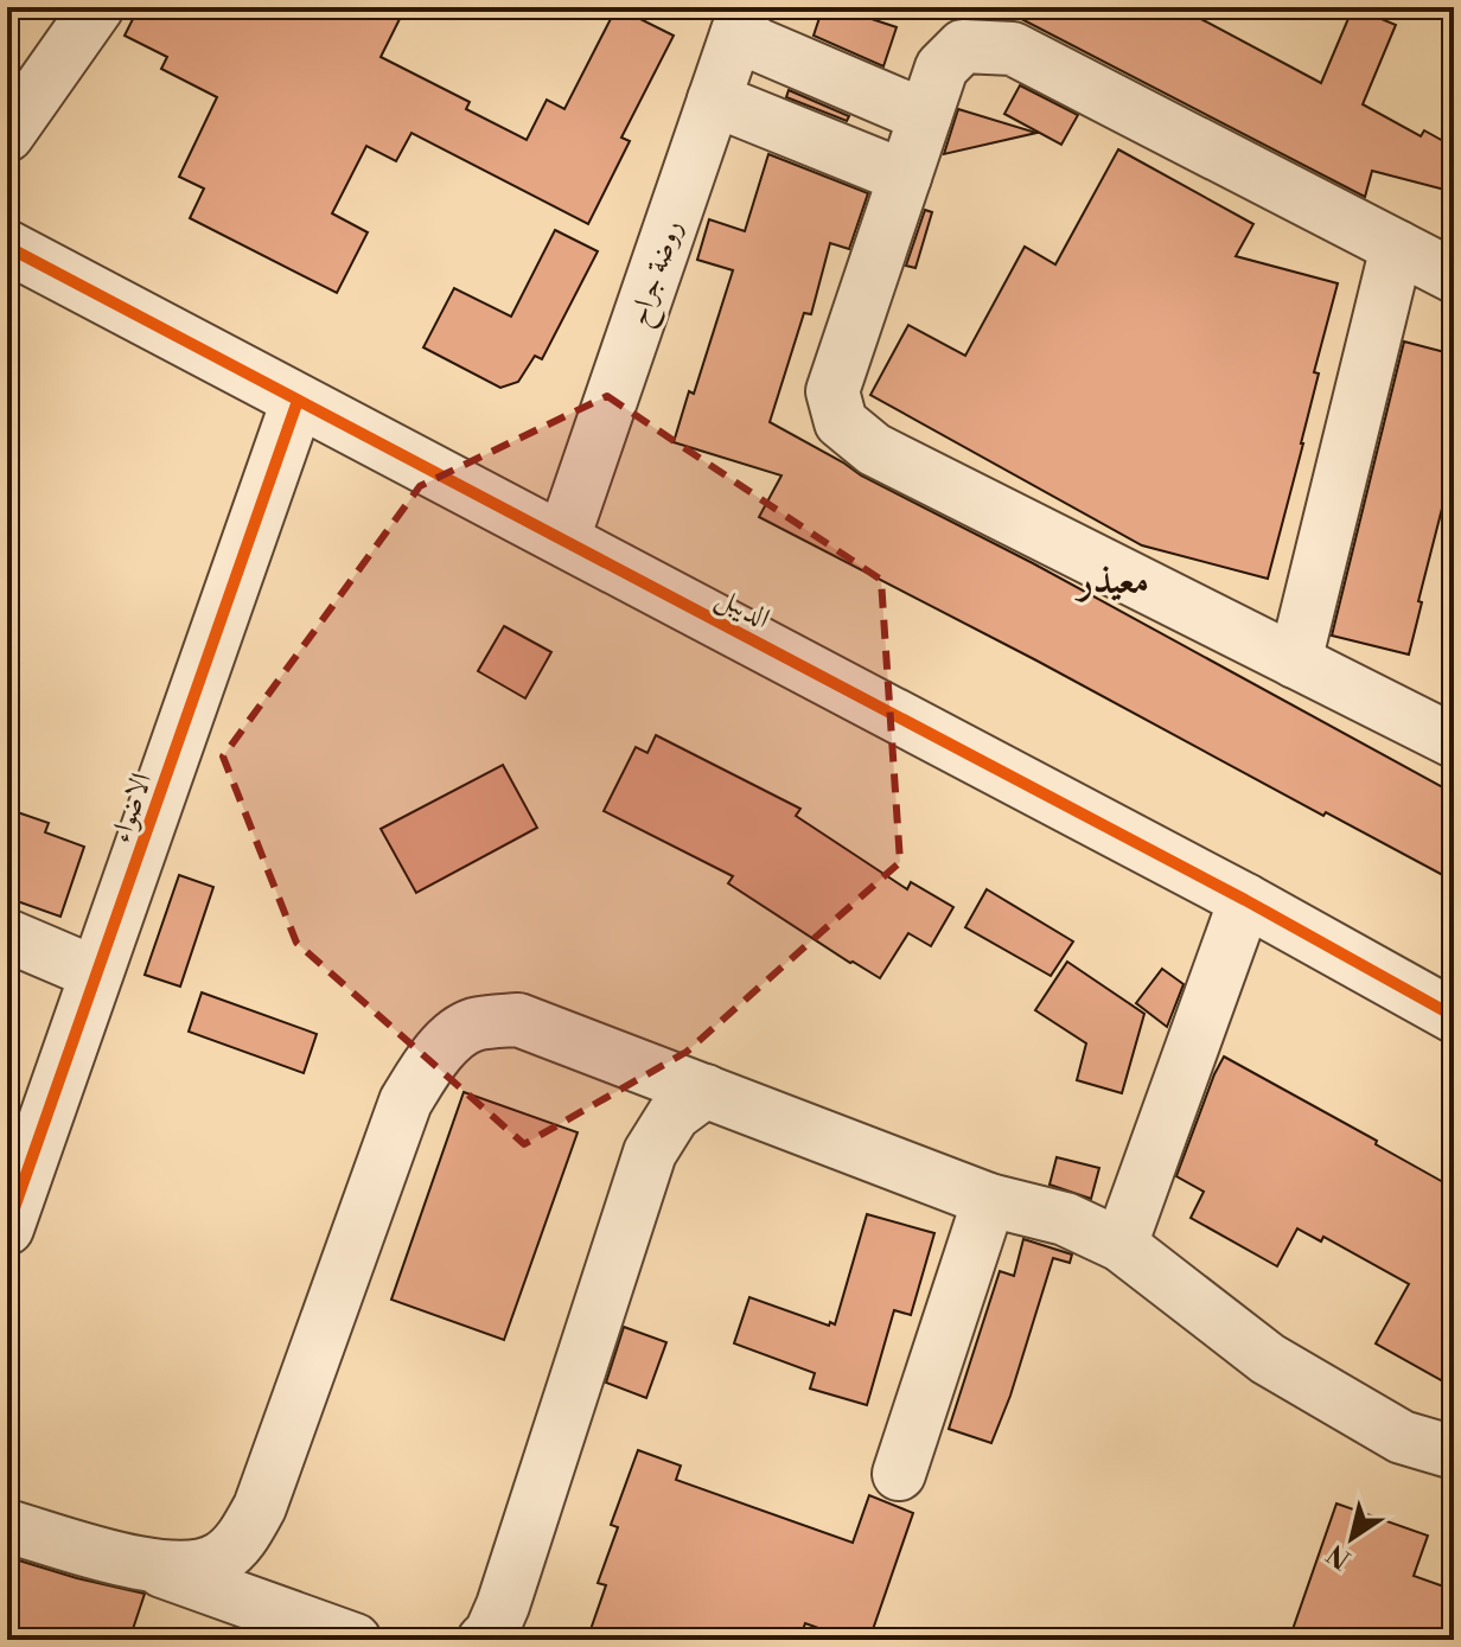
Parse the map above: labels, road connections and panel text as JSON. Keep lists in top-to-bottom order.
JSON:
{
  "streets": {
    "street": ["روضة جراح", "الديبل", "الاضواء"]
  },
  "crossings": [
    ["روضة جراح", "الديبل"],
    ["الديبل", "الاضواء"]
  ],
  "districts": ["معيذر"],
  "north": "bottom left"
}
